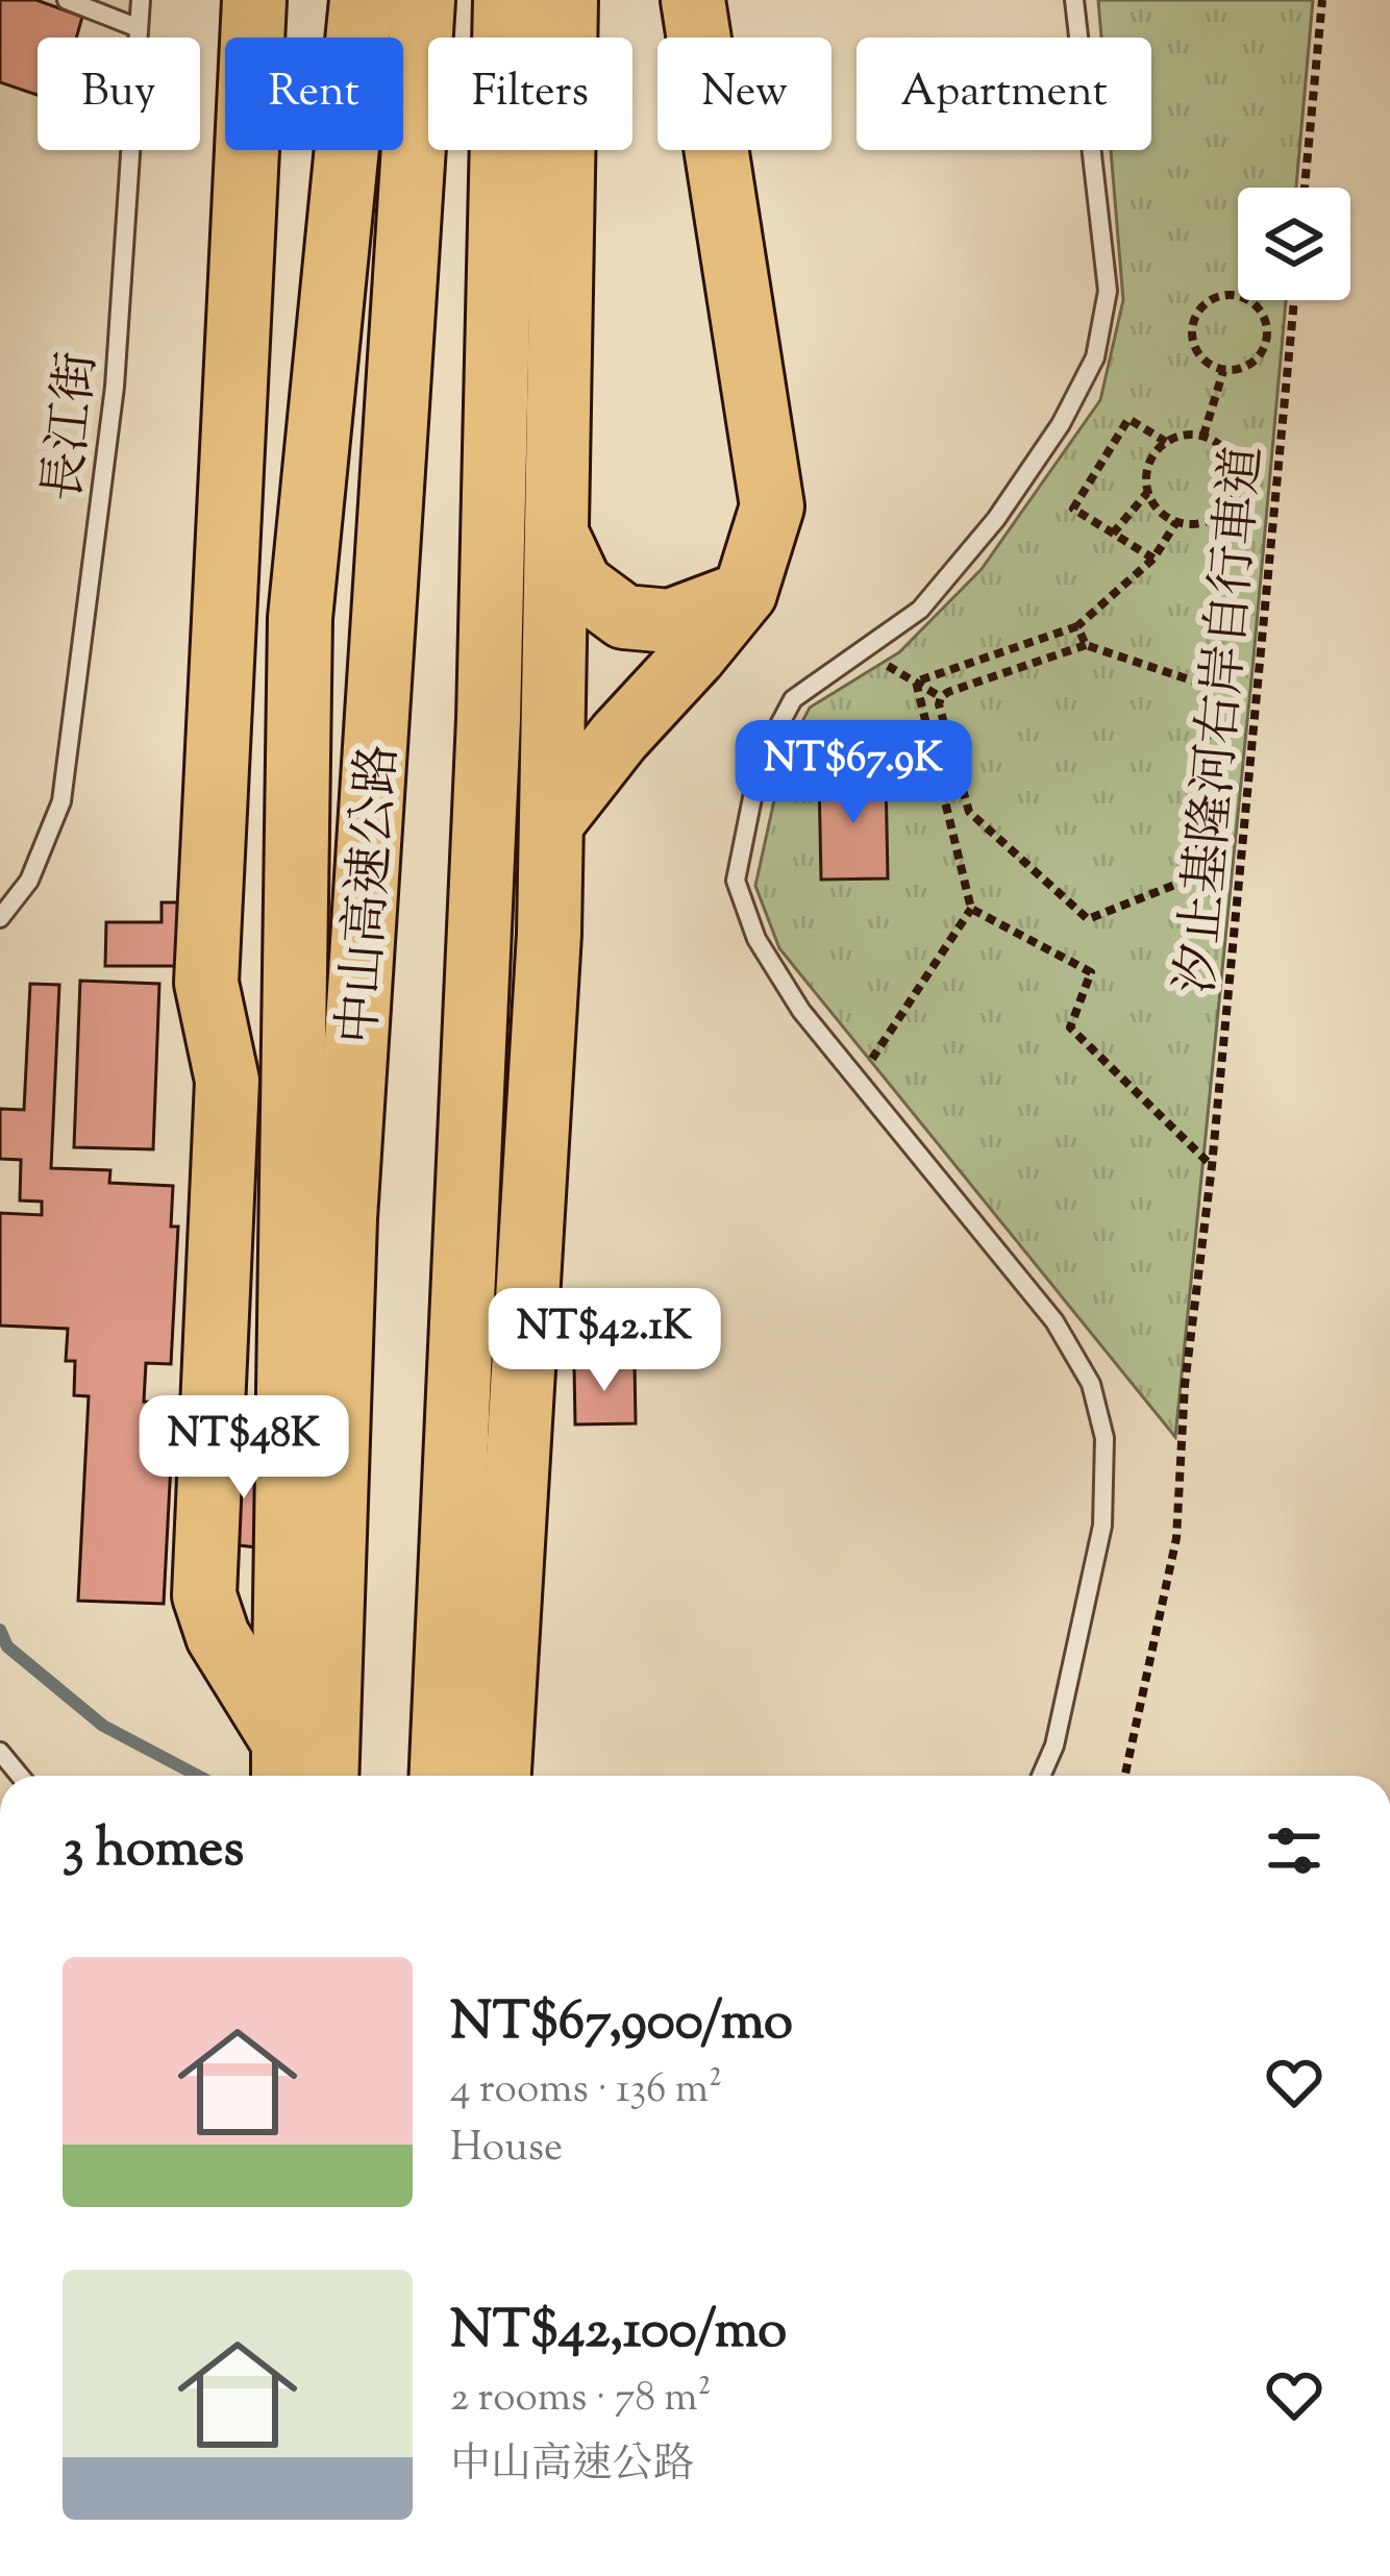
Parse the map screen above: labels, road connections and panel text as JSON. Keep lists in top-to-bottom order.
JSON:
{
  "streets": {
    "highway": ["中山高速公路"],
    "lane": ["長江街"],
    "path": ["汐止基隆河右岸自行車道"]
  },
  "page": {
    "chip": [
      "Buy",
      "Rent",
      "Filters",
      "New",
      "Apartment"
    ],
    "price": ["NT$67.9K", "NT$42.1K", "NT$48K"],
    "heading": "3 homes",
    "list": [
      {
        "name": "NT$67,900/mo",
        "note": "4 rooms · 136 m² · House"
      },
      {
        "name": "NT$42,100/mo",
        "note": "2 rooms · 78 m² · 中山高速公路"
      }
    ]
  }
}
